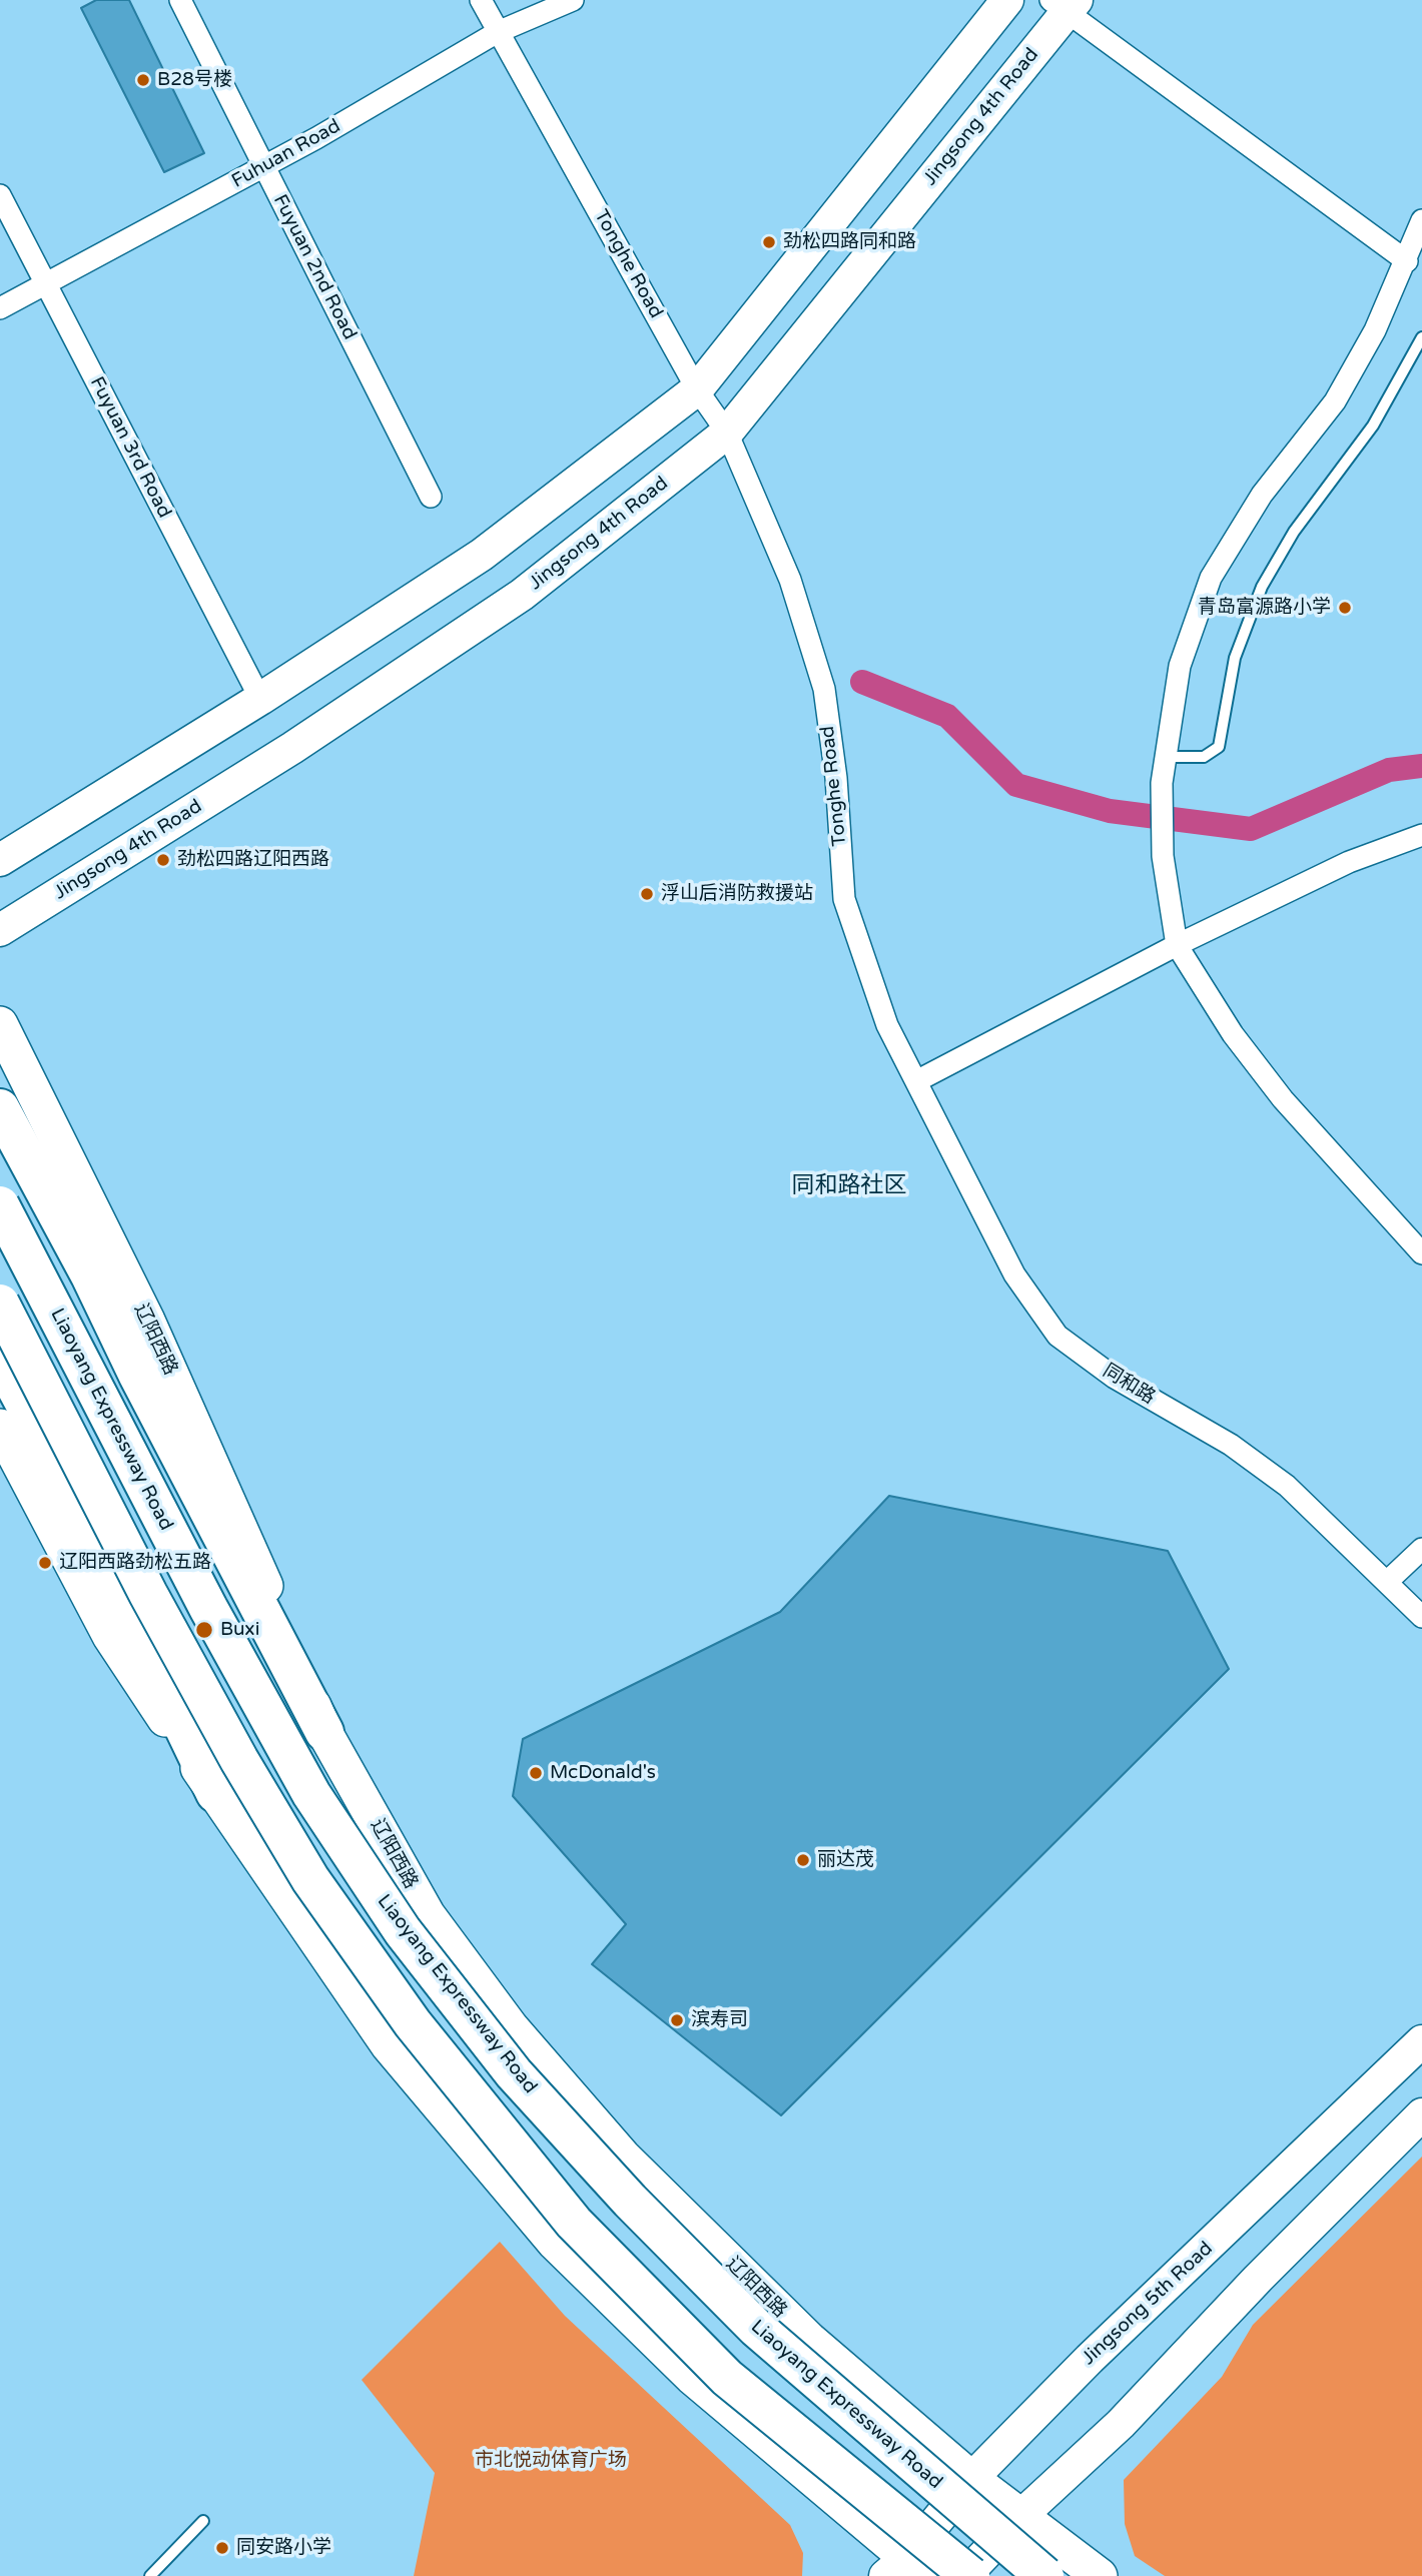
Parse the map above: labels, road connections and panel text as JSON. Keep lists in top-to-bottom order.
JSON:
{
  "streets": {
    "highway": ["Liaoyang Expressway Road"],
    "main road": ["辽阳西路"],
    "street": [
      "Jingsong 4th Road",
      "Fuhuan Road",
      "Tonghe Road",
      "Fuyuan 2nd Road",
      "Fuyuan 3rd Road",
      "同和路",
      "Jingsong 5th Road"
    ]
  },
  "crossings": [
    ["Jingsong 4th Road", "Tonghe Road"],
    ["Fuhuan Road", "Tonghe Road"],
    ["Fuhuan Road", "Fuyuan 2nd Road"],
    ["Fuhuan Road", "Fuyuan 3rd Road"],
    ["Tonghe Road", "同和路"],
    ["辽阳西路", "Jingsong 5th Road"]
  ],
  "districts": ["同和路社区"],
  "parks": ["市北悦动体育广场"],
  "places": [
    "B28号楼",
    "劲松四路同和路",
    "青岛富源路小学",
    "劲松四路辽阳西路",
    "浮山后消防救援站",
    "辽阳西路劲松五路",
    "Buxi",
    "McDonald's",
    "丽达茂",
    "滨寿司",
    "同安路小学"
  ]
}
